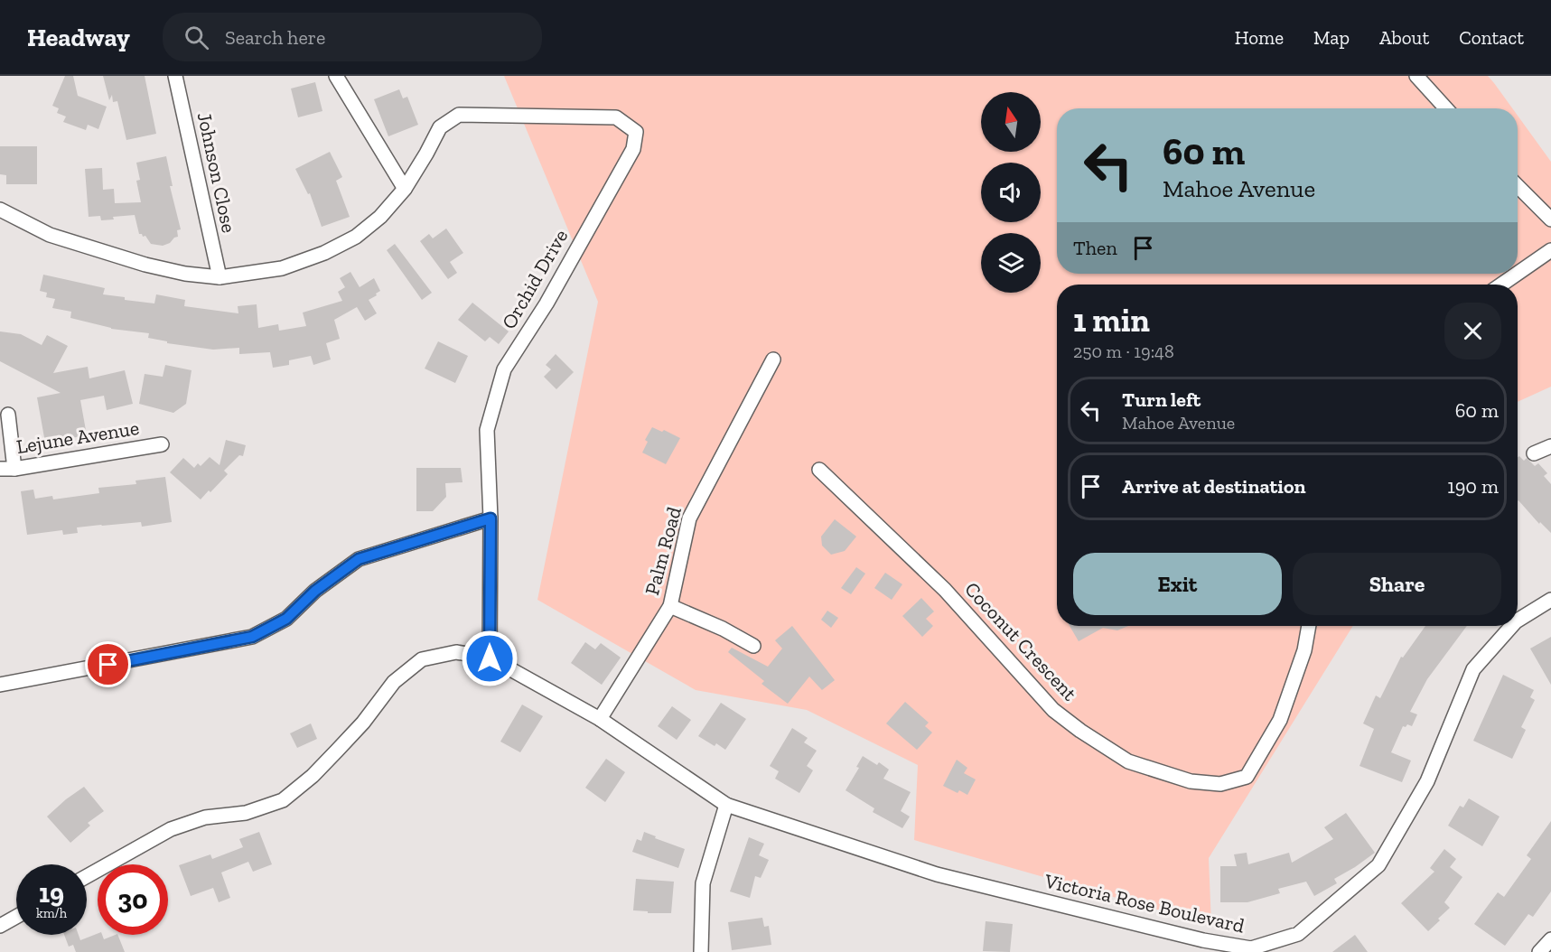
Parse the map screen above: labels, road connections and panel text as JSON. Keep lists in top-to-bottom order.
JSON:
{
  "streets": {
    "street": [
      "Johnson Close",
      "Orchid Drive",
      "Lejune Avenue",
      "Palm Road",
      "Coconut Crescent",
      "Victoria Rose Boulevard"
    ]
  },
  "crossings": [
    ["Orchid Drive", "Victoria Rose Boulevard"],
    ["Palm Road", "Victoria Rose Boulevard"]
  ],
  "north": "top",
  "page": {
    "header": "Headway",
    "search": "Search here",
    "nav": [
      "Home",
      "Map",
      "About",
      "Contact"
    ],
    "turn": ["60 m", "Mahoe Avenue"],
    "then": "Then",
    "heading": ["1 min", "250 m · 19:48"],
    "list": [
      {
        "name": "Turn left",
        "note": "Mahoe Avenue",
        "value": "60 m"
      },
      {
        "name": "Arrive at destination",
        "value": "190 m"
      }
    ],
    "buttons": ["Exit", "Share"],
    "speed": "19 km/h",
    "limit": "30"
  }
}
